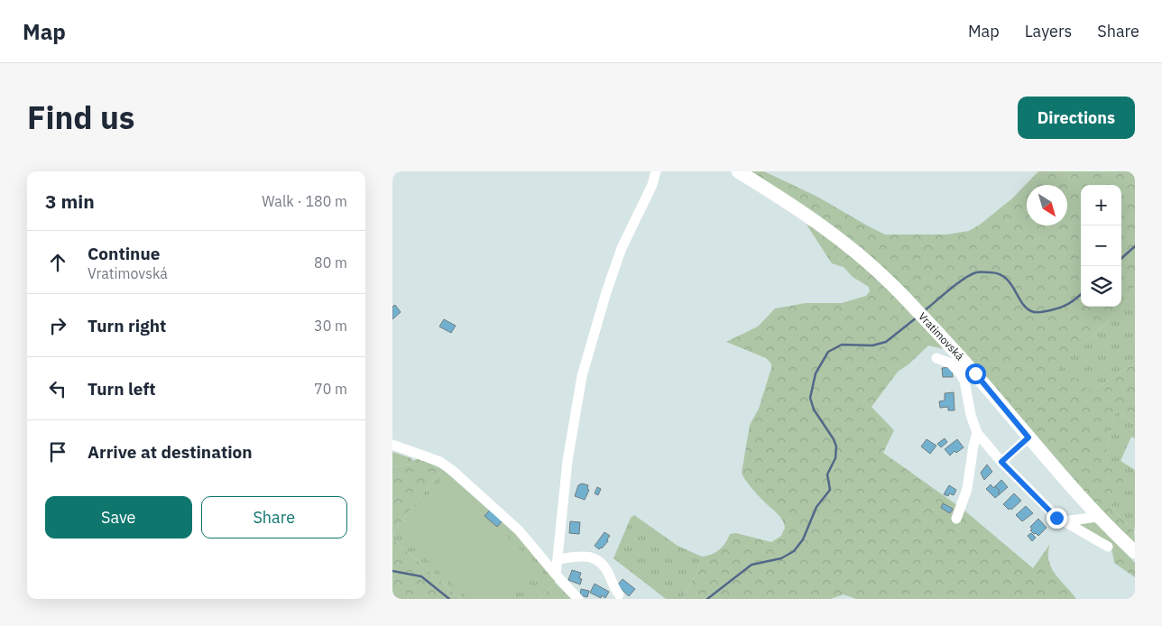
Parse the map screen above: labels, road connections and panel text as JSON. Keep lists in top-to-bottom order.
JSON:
{
  "streets": {
    "main road": ["Vratimovská"]
  },
  "north": "bottom right",
  "page": {
    "header": "Map",
    "nav": ["Map", "Layers", "Share"],
    "title": "Find us",
    "buttons": [
      "Directions",
      ["Save", "Share"]
    ],
    "heading": ["3 min", "Walk · 180 m"],
    "map_buttons": ["+", "−"],
    "list": [
      ["Continue", "Vratimovská", "80 m"],
      ["Turn right", "30 m"],
      ["Turn left", "70 m"],
      "Arrive at destination"
    ]
  }
}
